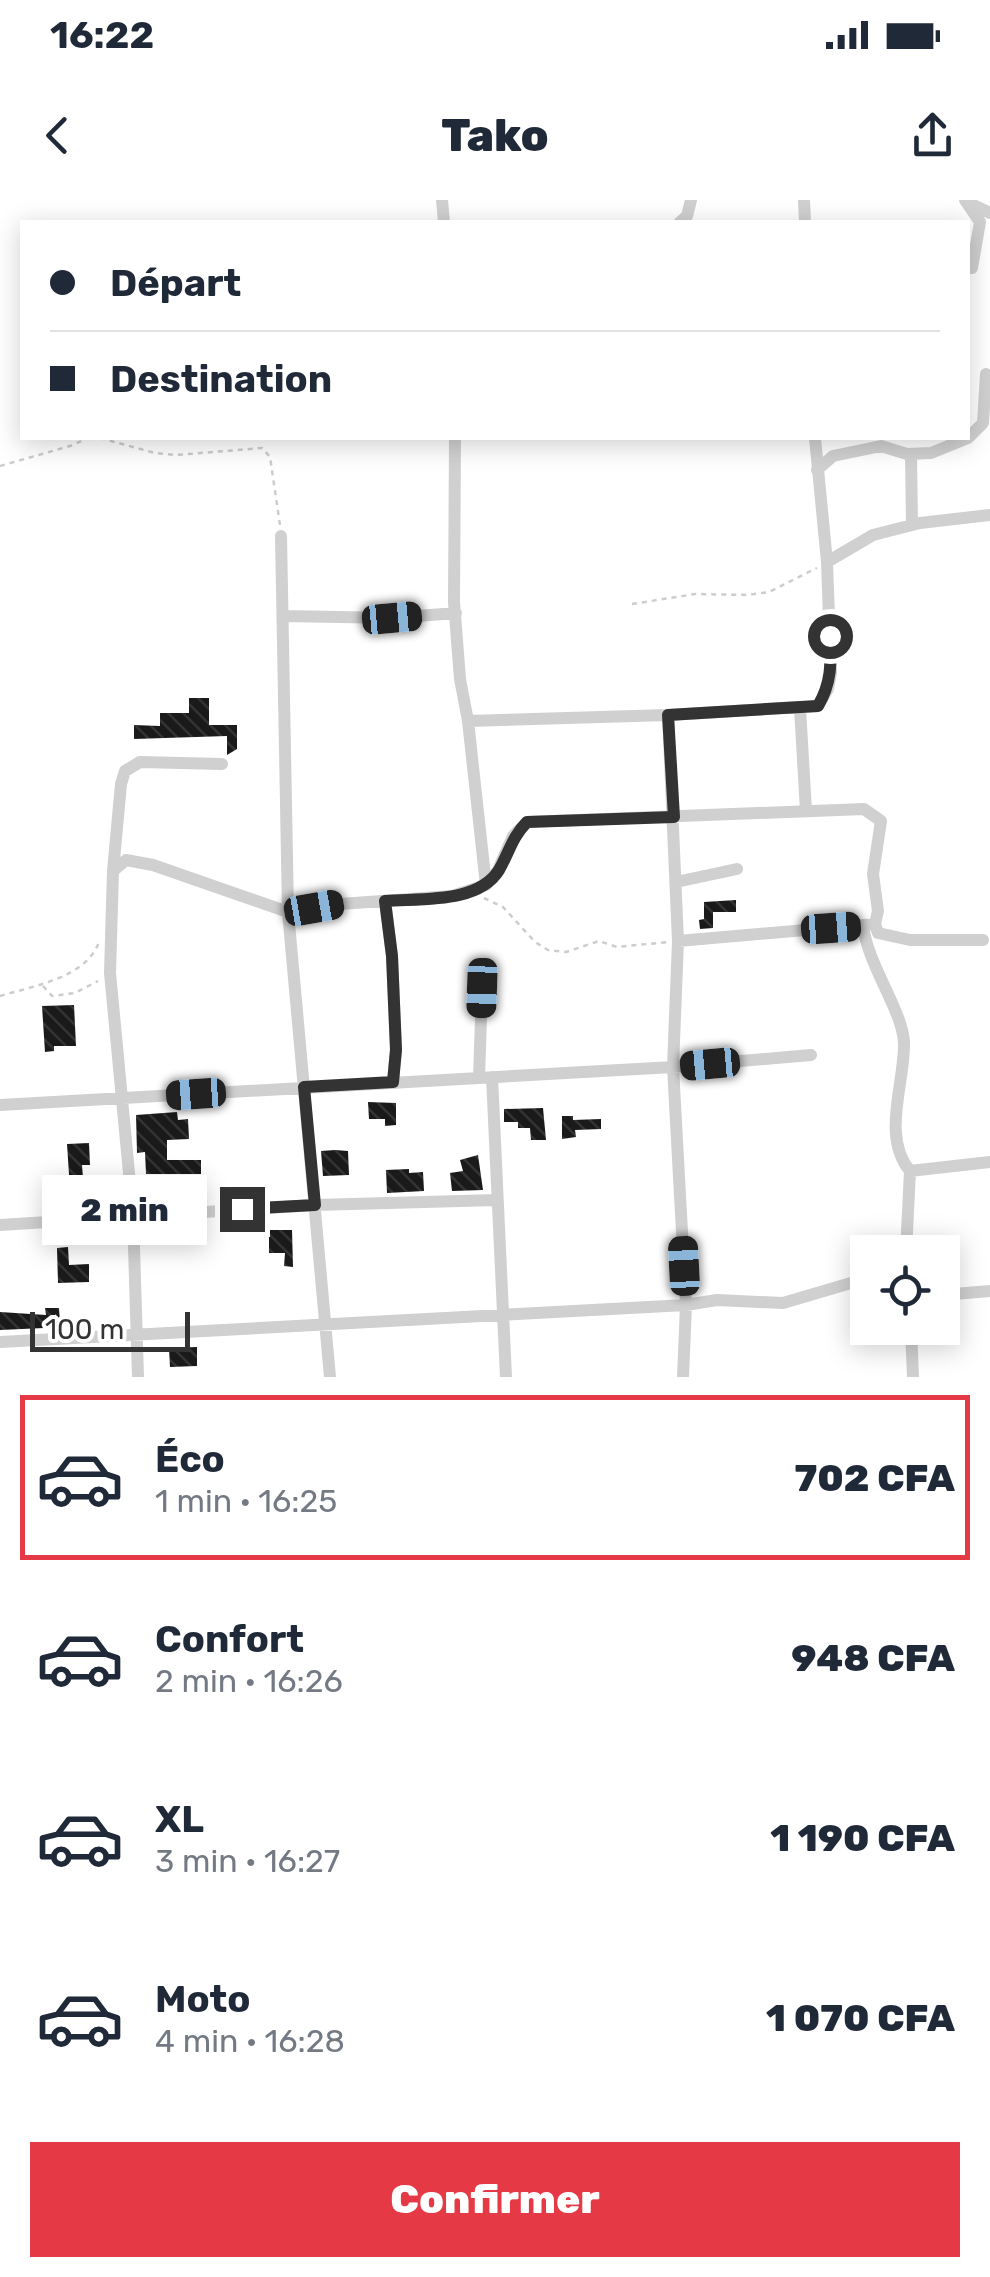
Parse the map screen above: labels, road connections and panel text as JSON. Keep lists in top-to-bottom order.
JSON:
{
  "scale_bar": "100 m",
  "page": {
    "status": "16:22",
    "header": "Tako",
    "banner": ["Départ", "Destination"],
    "bubble": "2 min",
    "scale": "100 m",
    "list": [
      {
        "name": "Éco",
        "note": "1 min · 16:25",
        "value": "702 CFA"
      },
      {
        "name": "Confort",
        "note": "2 min · 16:26",
        "value": "948 CFA"
      },
      {
        "name": "XL",
        "note": "3 min · 16:27",
        "value": "1 190 CFA"
      },
      {
        "name": "Moto",
        "note": "4 min · 16:28",
        "value": "1 070 CFA"
      }
    ],
    "buttons": "Confirmer"
  }
}
